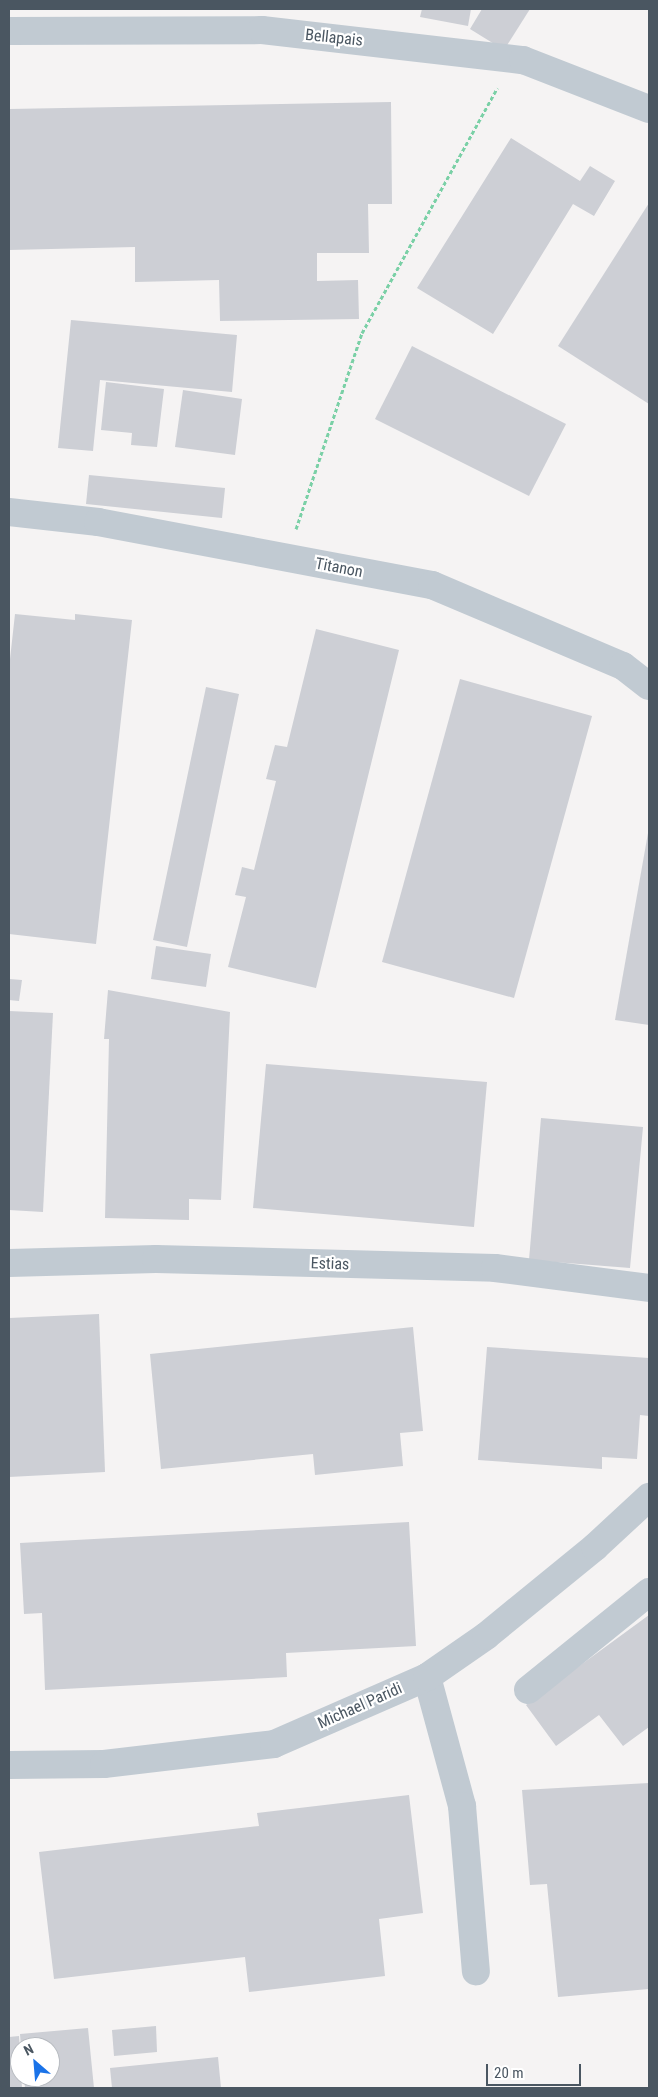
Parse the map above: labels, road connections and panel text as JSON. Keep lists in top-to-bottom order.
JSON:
{
  "streets": {
    "street": [
      "Bellapais",
      "Titanon",
      "Estias",
      "Michael Paridi"
    ]
  },
  "scale_bar": "20 m",
  "north": "top left"
}
